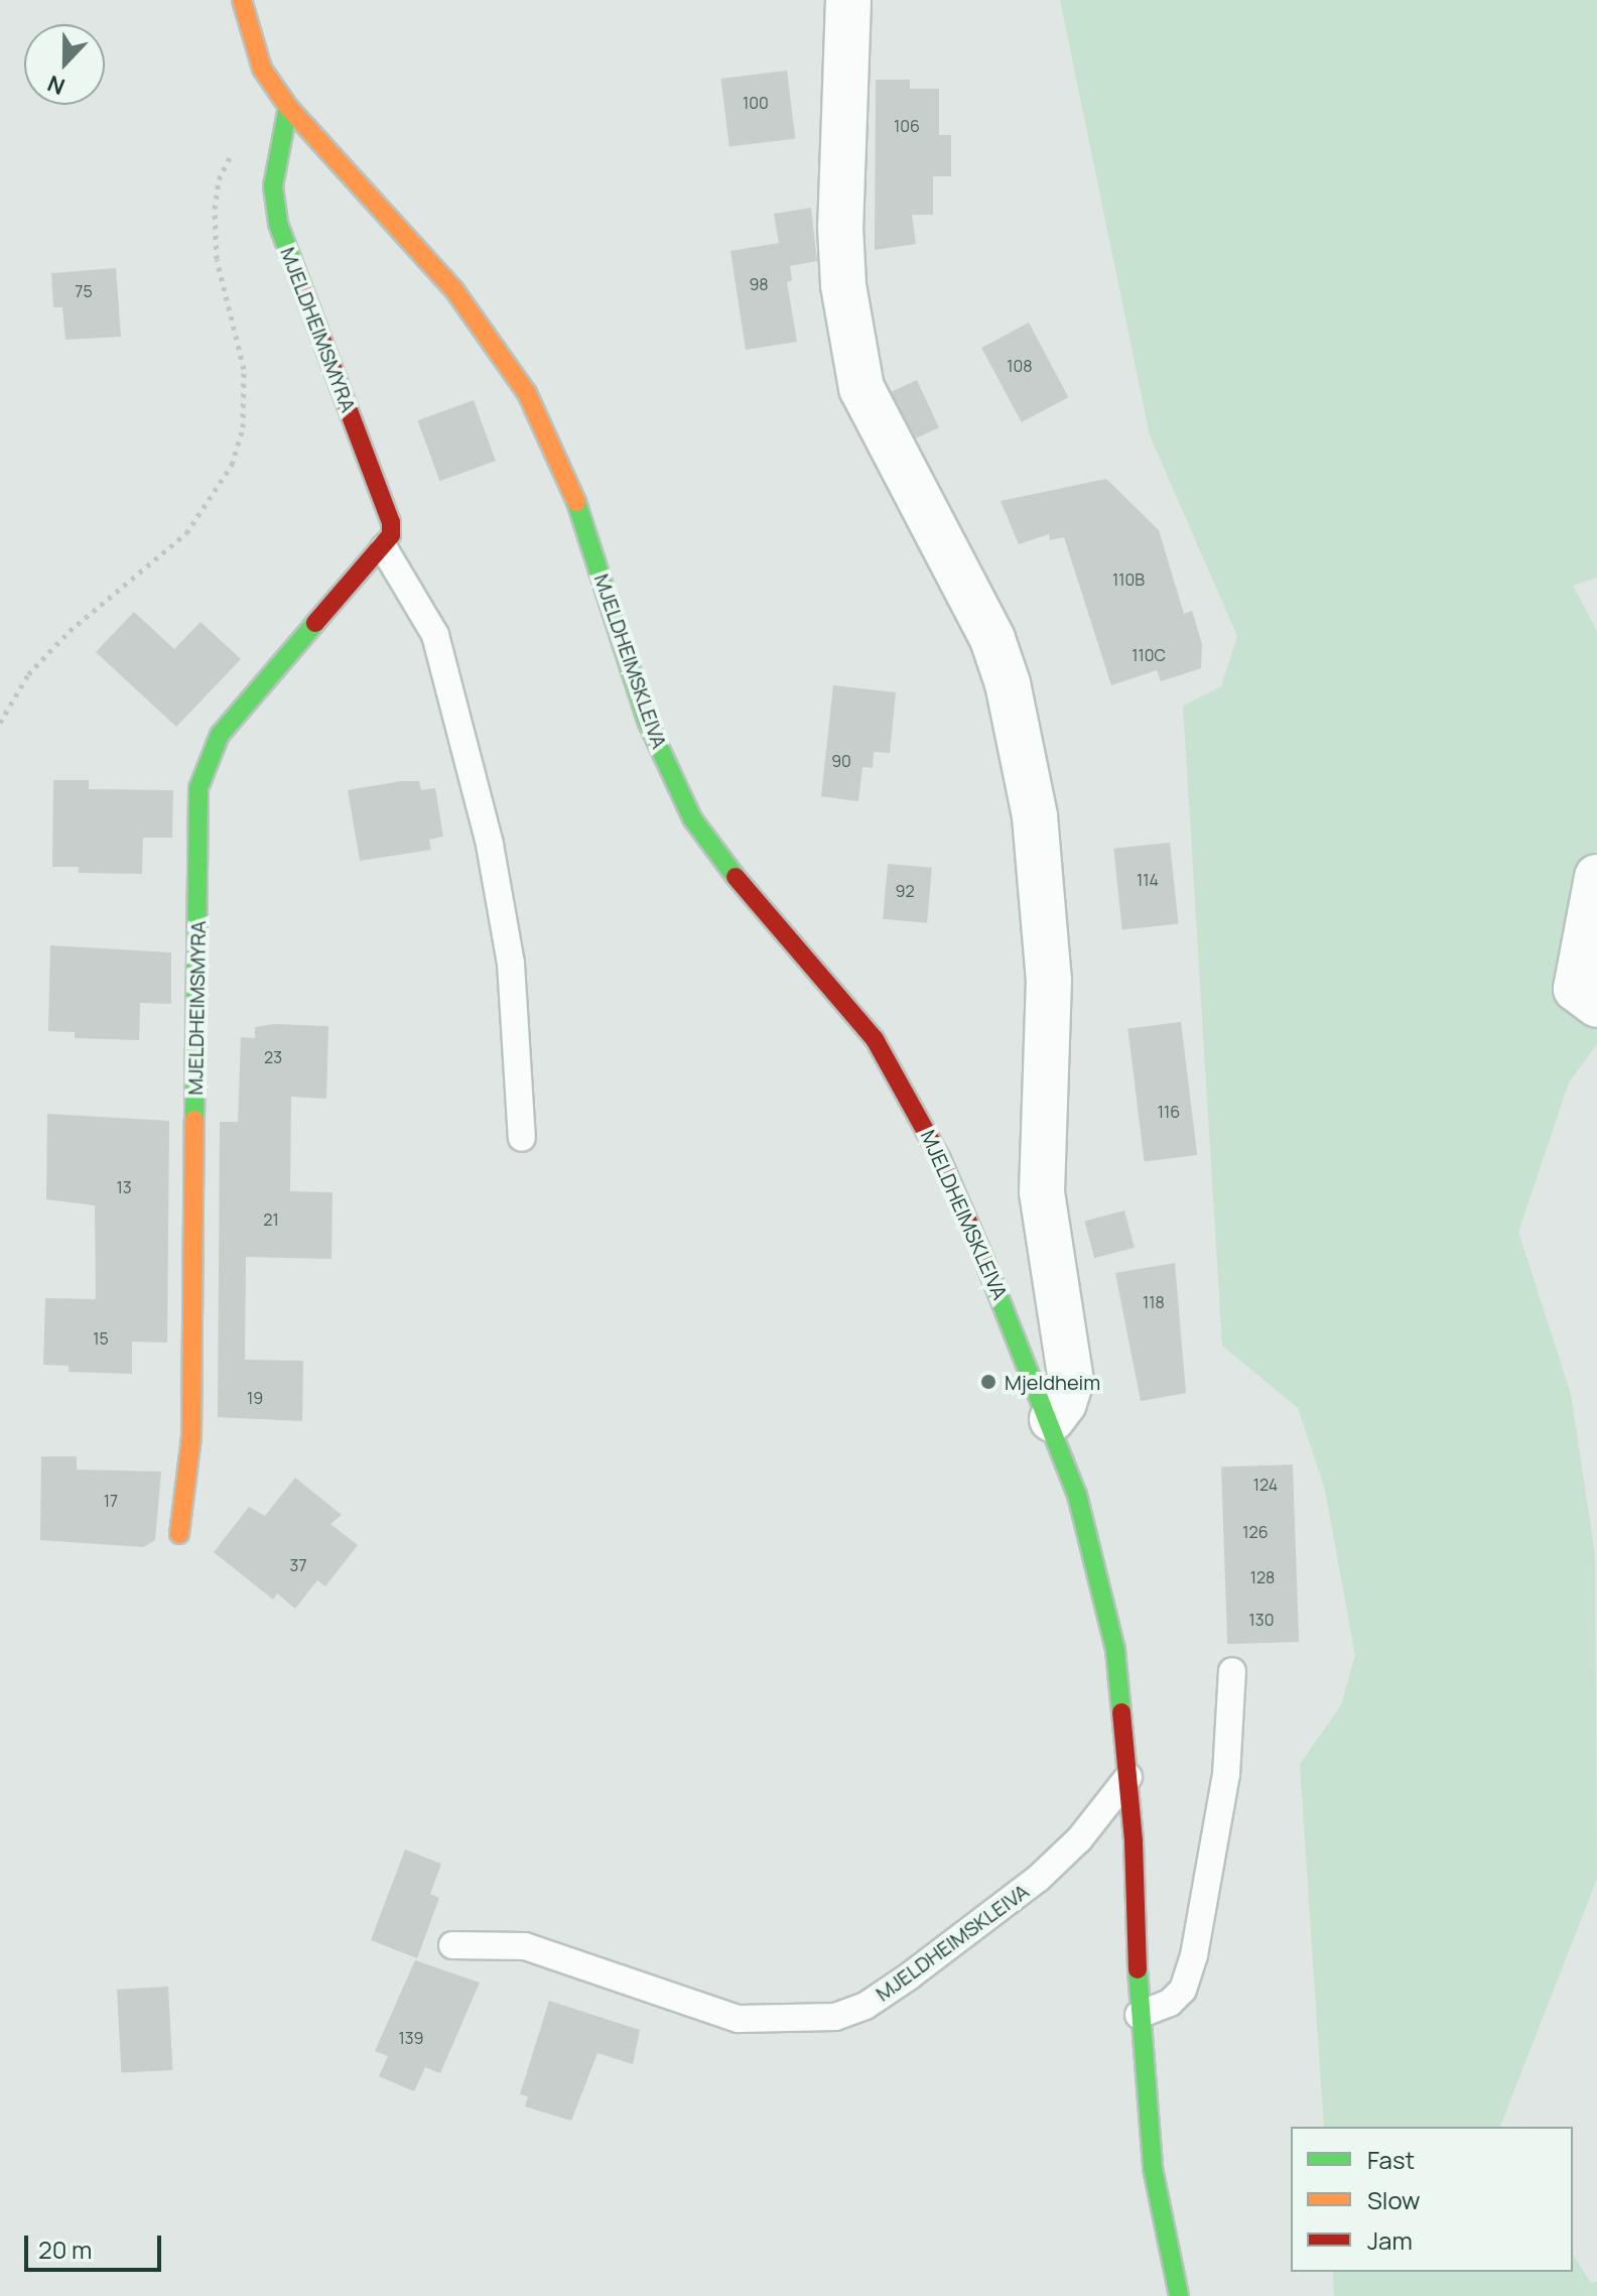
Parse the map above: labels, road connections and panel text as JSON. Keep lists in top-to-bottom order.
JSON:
{
  "streets": {
    "main road": ["MJELDHEIMSMYRA", "MJELDHEIMSKLEIVA"]
  },
  "crossings": [
    ["MJELDHEIMSMYRA", "MJELDHEIMSKLEIVA"]
  ],
  "places": ["Mjeldheim"],
  "house_numbers": [
    "100",
    "106",
    "98",
    "75",
    "108",
    "110B",
    "110C",
    "90",
    "114",
    "92",
    "23",
    "116",
    "13",
    "21",
    "118",
    "15",
    "19",
    "124",
    "17",
    "126",
    "37",
    "128",
    "130",
    "139"
  ],
  "legend": ["Fast", "Slow", "Jam"],
  "scale_bar": "20 m",
  "north": "bottom"
}
